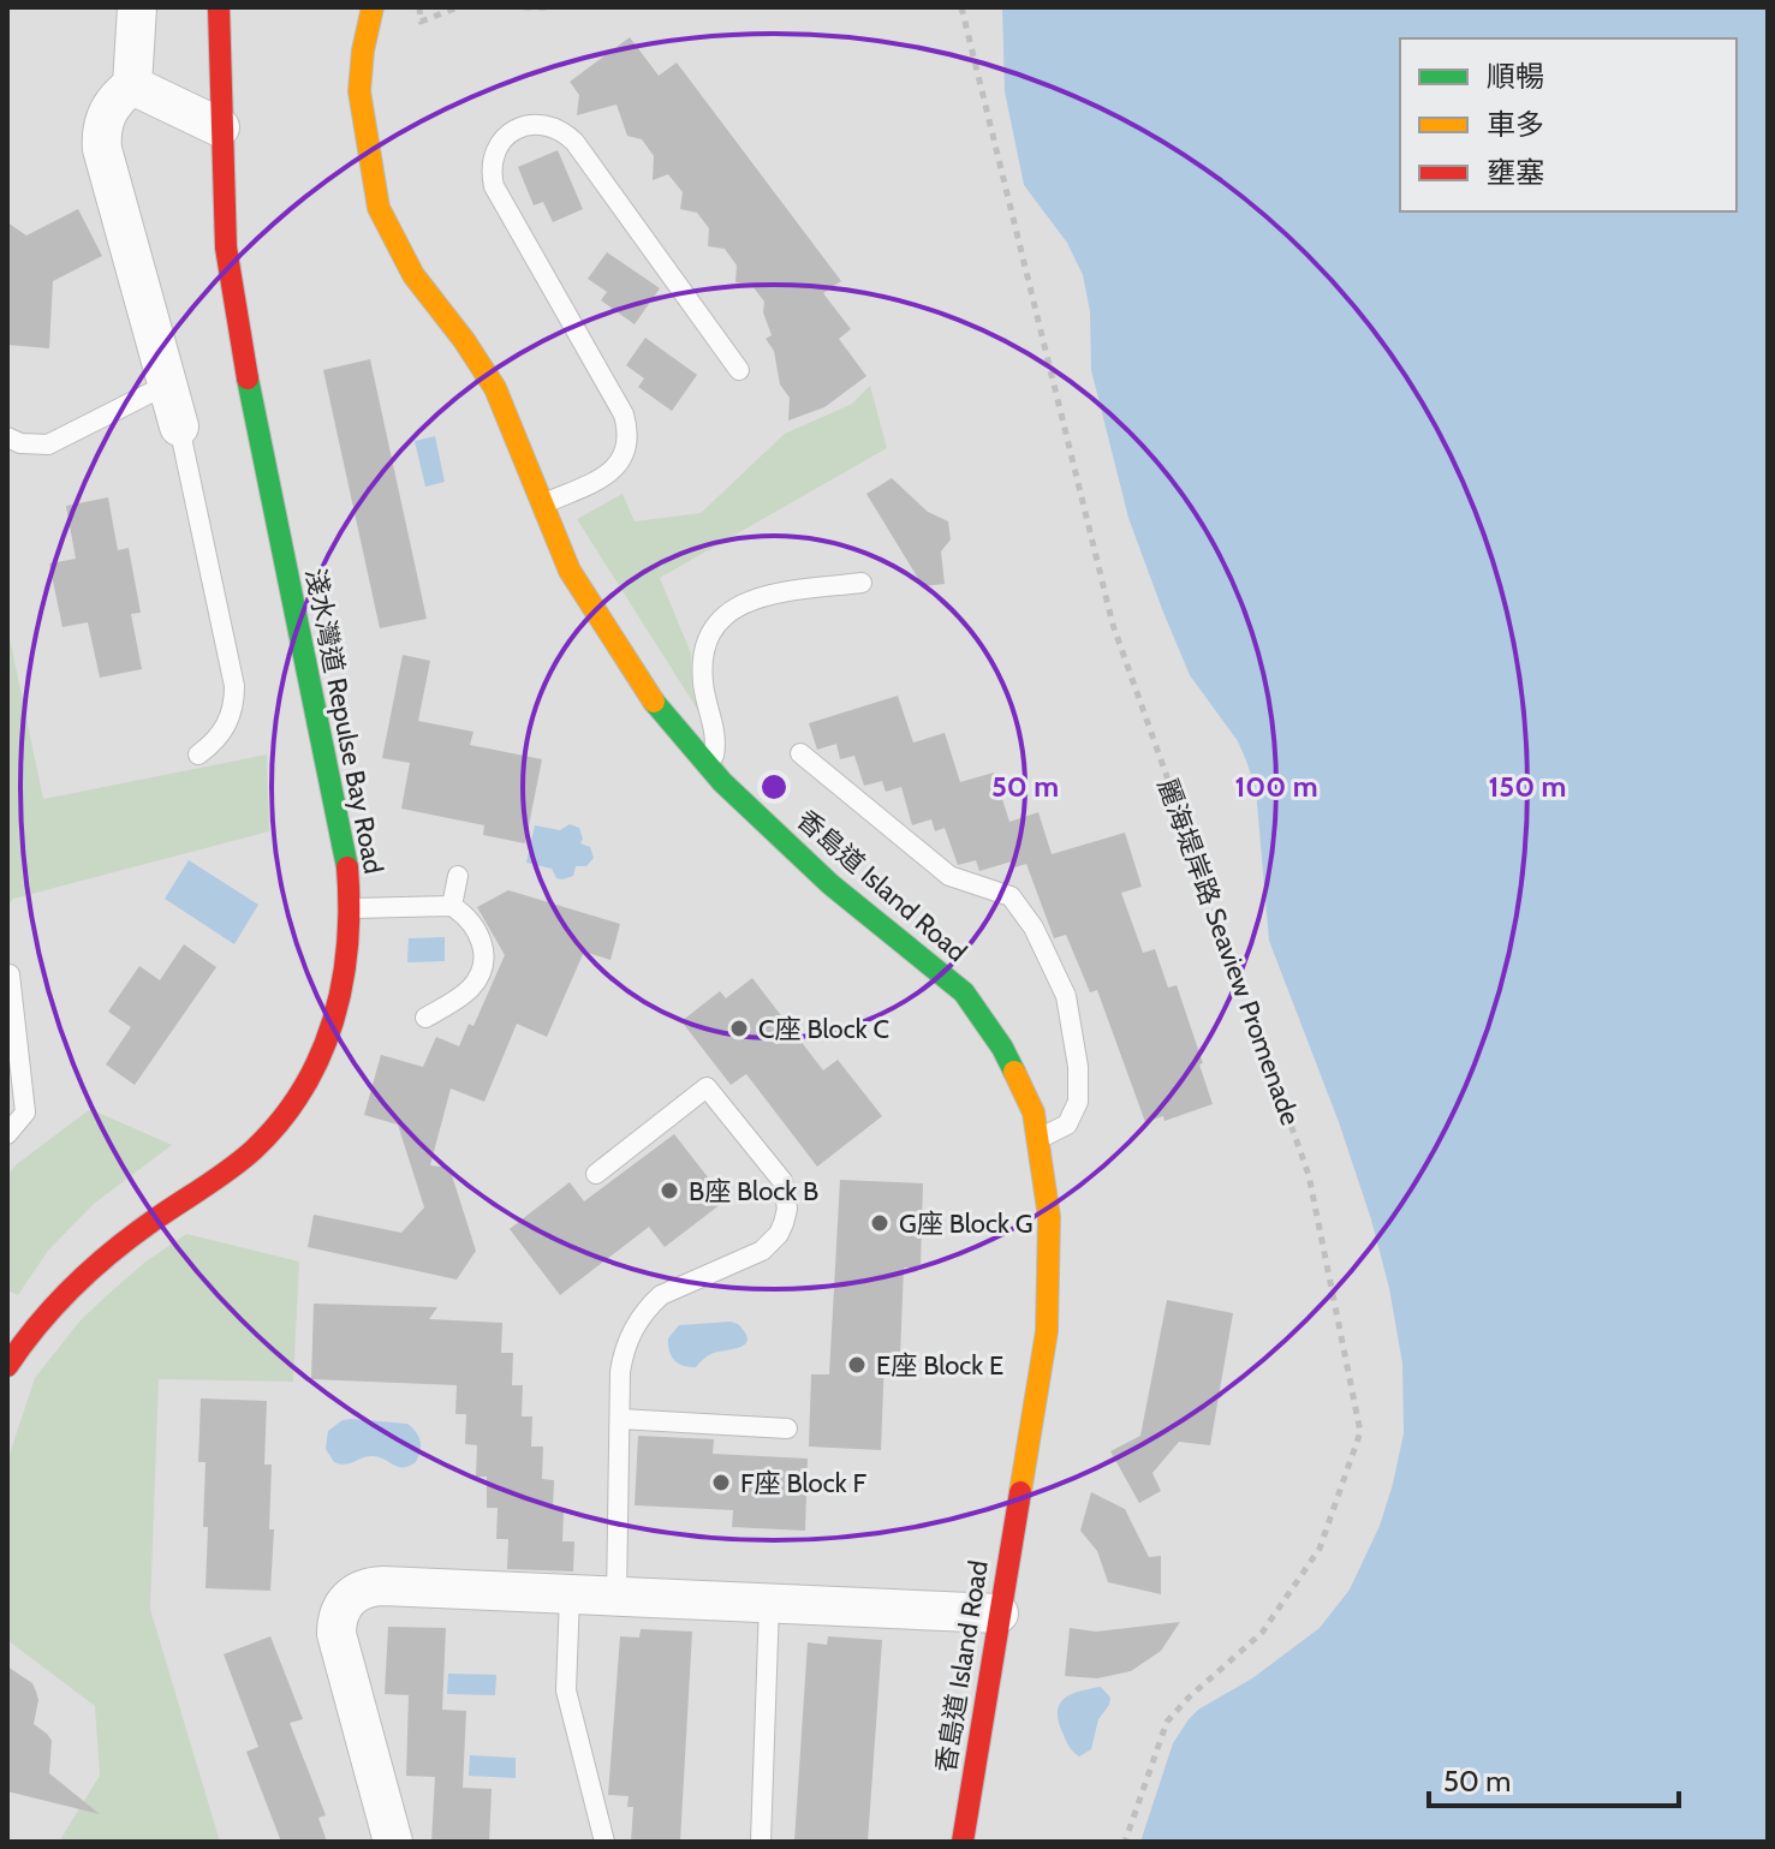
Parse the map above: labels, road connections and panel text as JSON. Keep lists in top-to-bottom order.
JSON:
{
  "streets": {
    "main road": ["淺水灣道 Repulse Bay Road", "香島道 Island Road"],
    "path": ["麗海堤岸路 Seaview Promenade"]
  },
  "places": [
    "C座 Block C",
    "B座 Block B",
    "G座 Block G",
    "E座 Block E",
    "F座 Block F"
  ],
  "legend": ["順暢", "車多", "壅塞"],
  "scale_bar": "50 m",
  "rings": ["50 m", "100 m", "150 m"]
}
